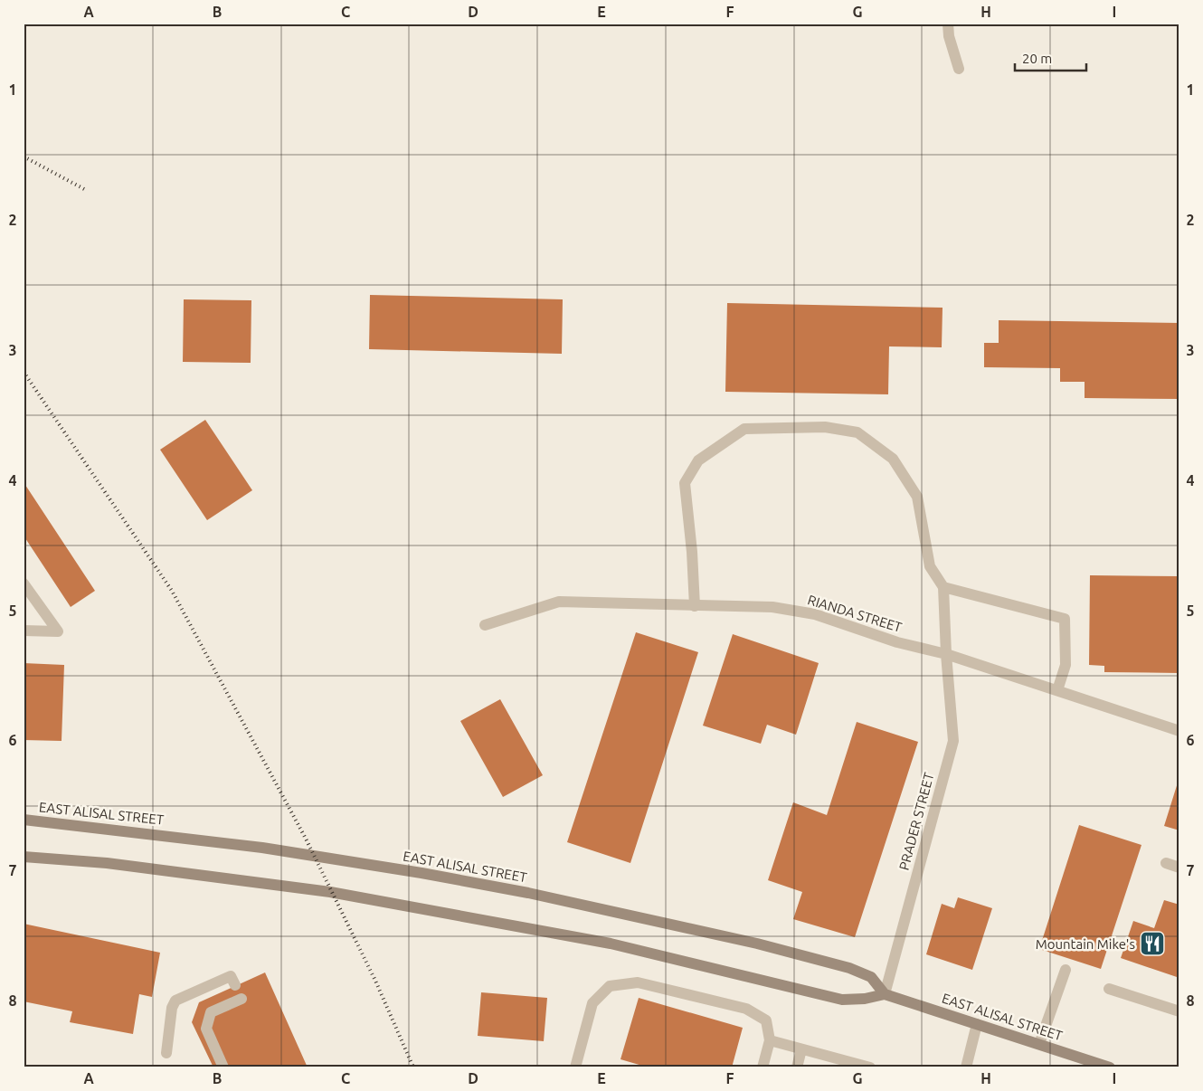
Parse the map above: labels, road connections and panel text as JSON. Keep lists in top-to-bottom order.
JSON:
{
  "streets": {
    "main road": ["EAST ALISAL STREET"],
    "street": ["RIANDA STREET", "PRADER STREET"]
  },
  "crossings": [
    ["RIANDA STREET", "PRADER STREET"],
    ["EAST ALISAL STREET", "PRADER STREET"]
  ],
  "places": {
    "restaurant": ["Mountain Mike's"]
  },
  "scale_bar": "20 m",
  "grid": {
    "columns": [
      "A",
      "B",
      "C",
      "D",
      "E",
      "F",
      "G",
      "H",
      "I"
    ],
    "rows": [
      "1",
      "2",
      "3",
      "4",
      "5",
      "6",
      "7",
      "8"
    ]
  }
}
